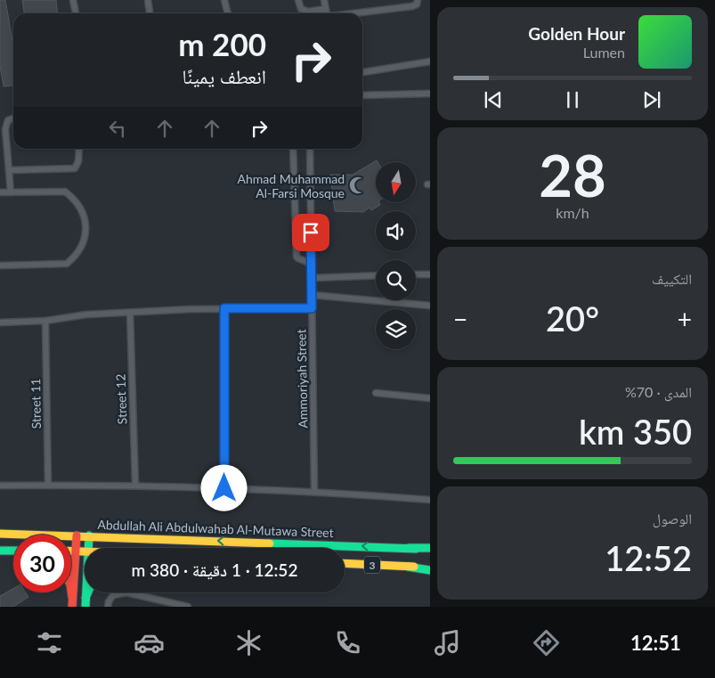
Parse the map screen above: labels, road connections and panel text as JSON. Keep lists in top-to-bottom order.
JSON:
{
  "streets": {
    "main road": ["Abdullah Ali Abdulwahab Al-Mutawa Street", "3"],
    "street": ["Ammoriyah Street", "Street 12", "Street 11"]
  },
  "one_way": ["Abdullah Ali Abdulwahab Al-Mutawa Street"],
  "places": {
    "mosque": ["Ahmad Muhammad Al-Farsi Mosque"]
  },
  "north": "bottom",
  "page": {
    "turn": ["200 m", "انعطف يمينًا"],
    "song": ["Golden Hour", "Lumen"],
    "tile": [
      ["28", "km/h"],
      "التكييف",
      ["المدى · 70%", "350 km"],
      ["الوصول", "12:52"]
    ],
    "heat": ["−", "20°", "+"],
    "limit": "30",
    "trip": "12:52 · 1 دقيقة · 380 m",
    "tabs": "12:51"
  }
}
